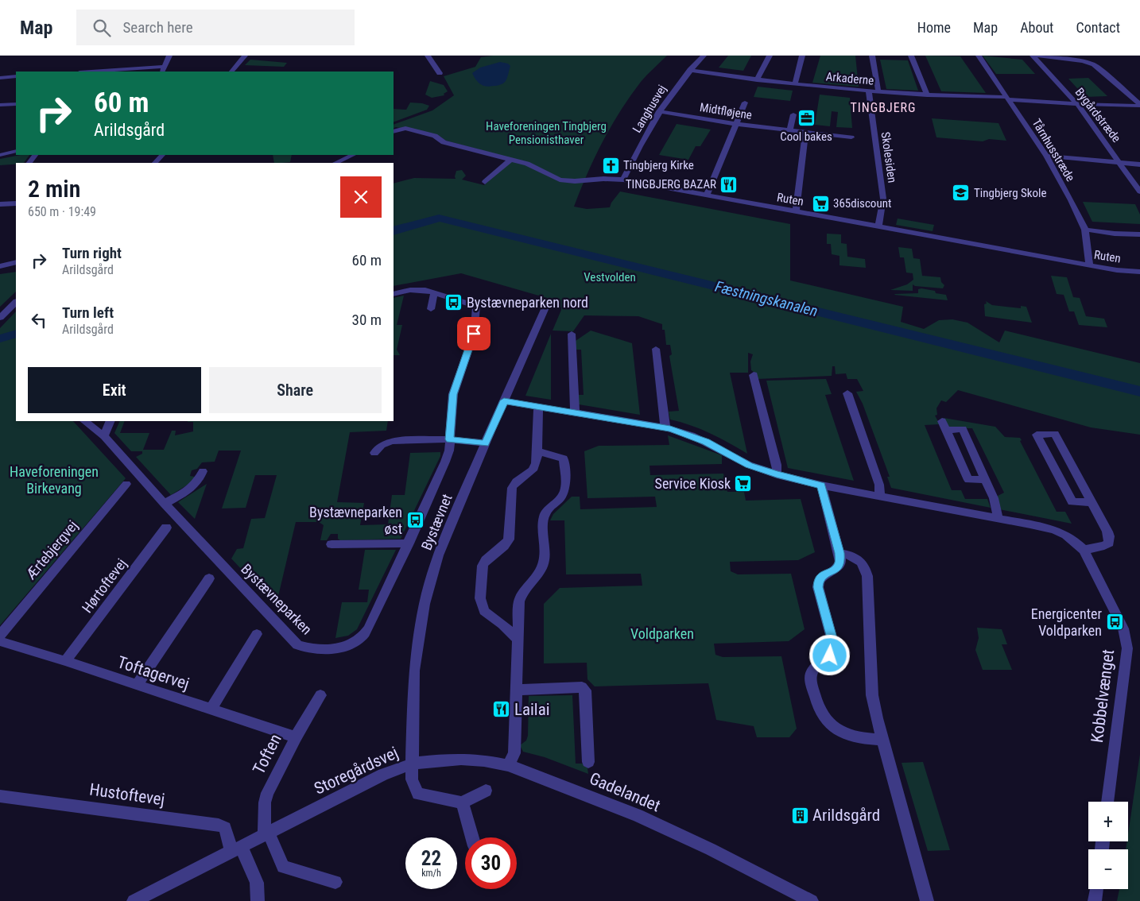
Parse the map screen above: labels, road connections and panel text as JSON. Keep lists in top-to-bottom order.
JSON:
{
  "streets": {
    "street": [
      "Arkaderne",
      "Langhusvej",
      "Midtfløjene",
      "Bygårdstræde",
      "Tårnhusstræde",
      "Skolesiden",
      "Ruten",
      "Bystævnet",
      "Ærtebjergvej",
      "Hørtoftevej",
      "Bystævneparken",
      "Toftagervej",
      "Kobbelvænget",
      "Toften",
      "Storegårdsvej",
      "Gadelandet",
      "Hustoftevej"
    ]
  },
  "crossings": [
    ["Arkaderne", "Langhusvej"],
    ["Arkaderne", "Bygårdstræde"],
    ["Arkaderne", "Tårnhusstræde"],
    ["Arkaderne", "Skolesiden"],
    ["Langhusvej", "Midtfløjene"],
    ["Langhusvej", "Ruten"],
    ["Tårnhusstræde", "Ruten"],
    ["Skolesiden", "Ruten"],
    ["Bystævnet", "Kobbelvænget"],
    ["Bystævnet", "Storegårdsvej"],
    ["Bystævnet", "Gadelandet"],
    ["Hørtoftevej", "Toftagervej"],
    ["Toftagervej", "Toften"],
    ["Toften", "Storegårdsvej"],
    ["Storegårdsvej", "Gadelandet"],
    ["Storegårdsvej", "Hustoftevej"]
  ],
  "districts": ["TINGBJERG"],
  "water": ["Fæstningskanalen"],
  "parks": [
    "Haveforeningen Tingbjerg Pensionisthaver",
    "Vestvolden",
    "Haveforeningen Birkevang",
    "Voldparken"
  ],
  "places": {
    "office": ["Cool bakes"],
    "church": ["Tingbjerg Kirke"],
    "restaurant": ["TINGBJERG BAZAR", "Lailai"],
    "school or university": ["Tingbjerg Skole"],
    "supermarket": ["365discount", "Service Kiosk"],
    "bus stop": ["Bystævneparken nord", "Bystævneparken øst", "Energicenter Voldparken"],
    "building": ["Arildsgård"]
  },
  "page": {
    "header": "Map",
    "search": "Search here",
    "nav": [
      "Home",
      "Map",
      "About",
      "Contact"
    ],
    "turn": ["60 m", "Arildsgård"],
    "heading": ["2 min", "650 m · 19:49"],
    "list": [
      {
        "name": "Turn right",
        "note": "Arildsgård",
        "value": "60 m"
      },
      {
        "name": "Turn left",
        "note": "Arildsgård",
        "value": "30 m"
      }
    ],
    "buttons": ["Exit", "Share"],
    "map_buttons": ["+", "−"],
    "speed": "22 km/h",
    "limit": "30"
  }
}
